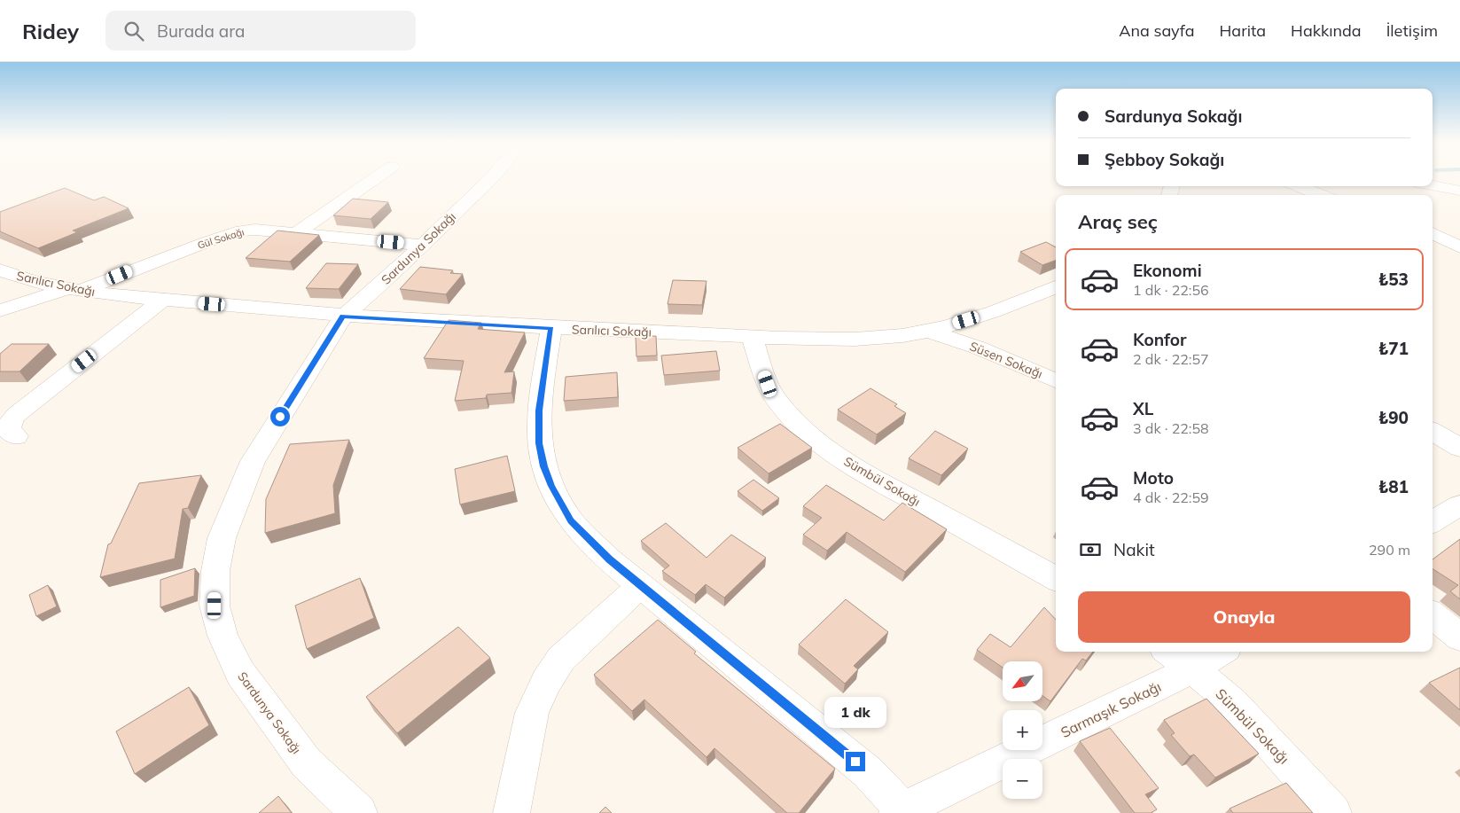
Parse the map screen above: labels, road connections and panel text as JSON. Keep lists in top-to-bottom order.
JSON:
{
  "streets": {
    "street": [
      "Gül Sokağı",
      "Sardunya Sokağı",
      "Sarılıcı Sokağı",
      "Süsen Sokağı",
      "Sümbül Sokağı",
      "Sarmaşık Sokağı"
    ]
  },
  "crossings": [
    ["Gül Sokağı", "Sardunya Sokağı"],
    ["Gül Sokağı", "Sarılıcı Sokağı"],
    ["Sardunya Sokağı", "Sarılıcı Sokağı"],
    ["Sarılıcı Sokağı", "Süsen Sokağı"],
    ["Sarılıcı Sokağı", "Sümbül Sokağı"],
    ["Sümbül Sokağı", "Sarmaşık Sokağı"]
  ],
  "north": "bottom left",
  "page": {
    "header": "Ridey",
    "search": "Burada ara",
    "nav": [
      "Ana sayfa",
      "Harita",
      "Hakkında",
      "İletişim"
    ],
    "banner": ["Sardunya Sokağı", "Şebboy Sokağı"],
    "heading": "Araç seç",
    "list": [
      {
        "name": "Ekonomi",
        "note": "1 dk · 22:56",
        "value": "₺53"
      },
      {
        "name": "Konfor",
        "note": "2 dk · 22:57",
        "value": "₺71"
      },
      {
        "name": "XL",
        "note": "3 dk · 22:58",
        "value": "₺90"
      },
      {
        "name": "Moto",
        "note": "4 dk · 22:59",
        "value": "₺81"
      }
    ],
    "pay": ["Nakit", "290 m"],
    "buttons": "Onayla",
    "map_buttons": ["+", "−"],
    "bubble": "1 dk"
  }
}
